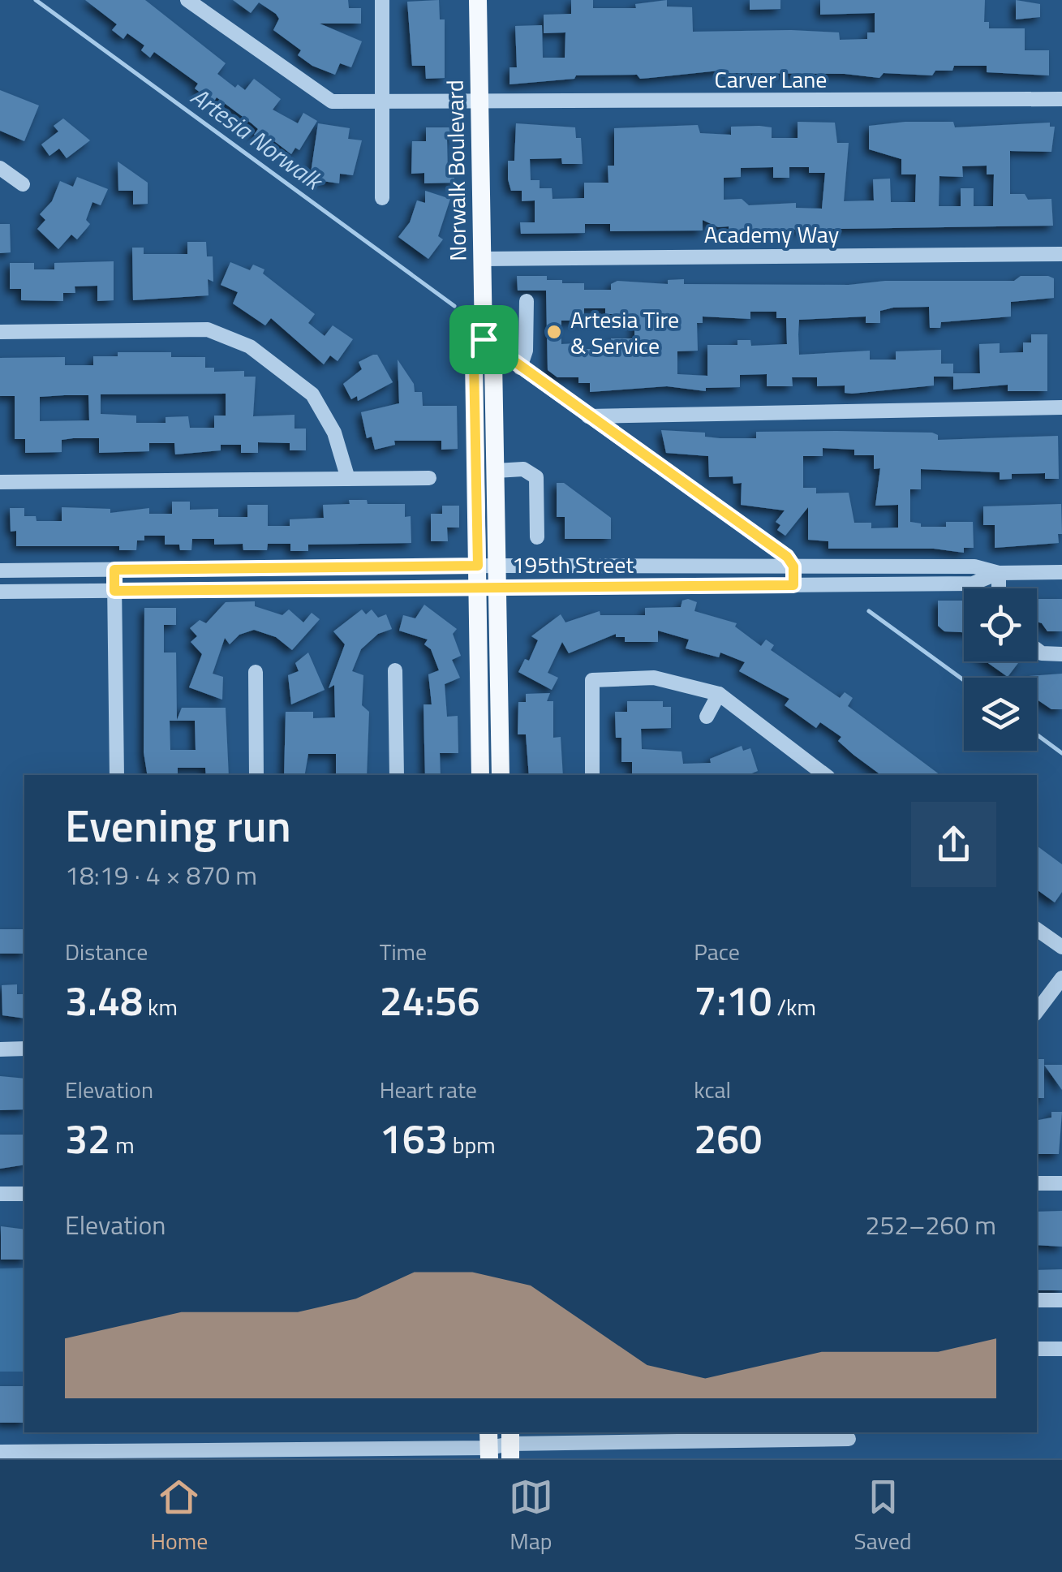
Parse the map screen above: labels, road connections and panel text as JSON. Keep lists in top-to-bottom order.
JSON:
{
  "streets": {
    "main road": ["Norwalk Boulevard"],
    "street": ["Carver Lane", "Academy Way", "195th Street"]
  },
  "crossings": [
    ["Carver Lane", "Norwalk Boulevard"],
    ["Norwalk Boulevard", "Academy Way"],
    ["Norwalk Boulevard", "195th Street"]
  ],
  "water": ["Artesia Norwalk"],
  "places": ["Artesia Tire & Service"],
  "page": {
    "heading": ["Evening run", "18:19 · 4 × 870 m"],
    "stats": [
      ["Distance", "3.48 km"],
      ["Time", "24:56"],
      ["Pace", "7:10 /km"],
      ["Elevation", "32 m"],
      ["Heart rate", "163 bpm"],
      ["kcal", "260"]
    ],
    "chart": ["Elevation", "252–260 m"],
    "tabs": ["Home", "Map", "Saved"]
  }
}
